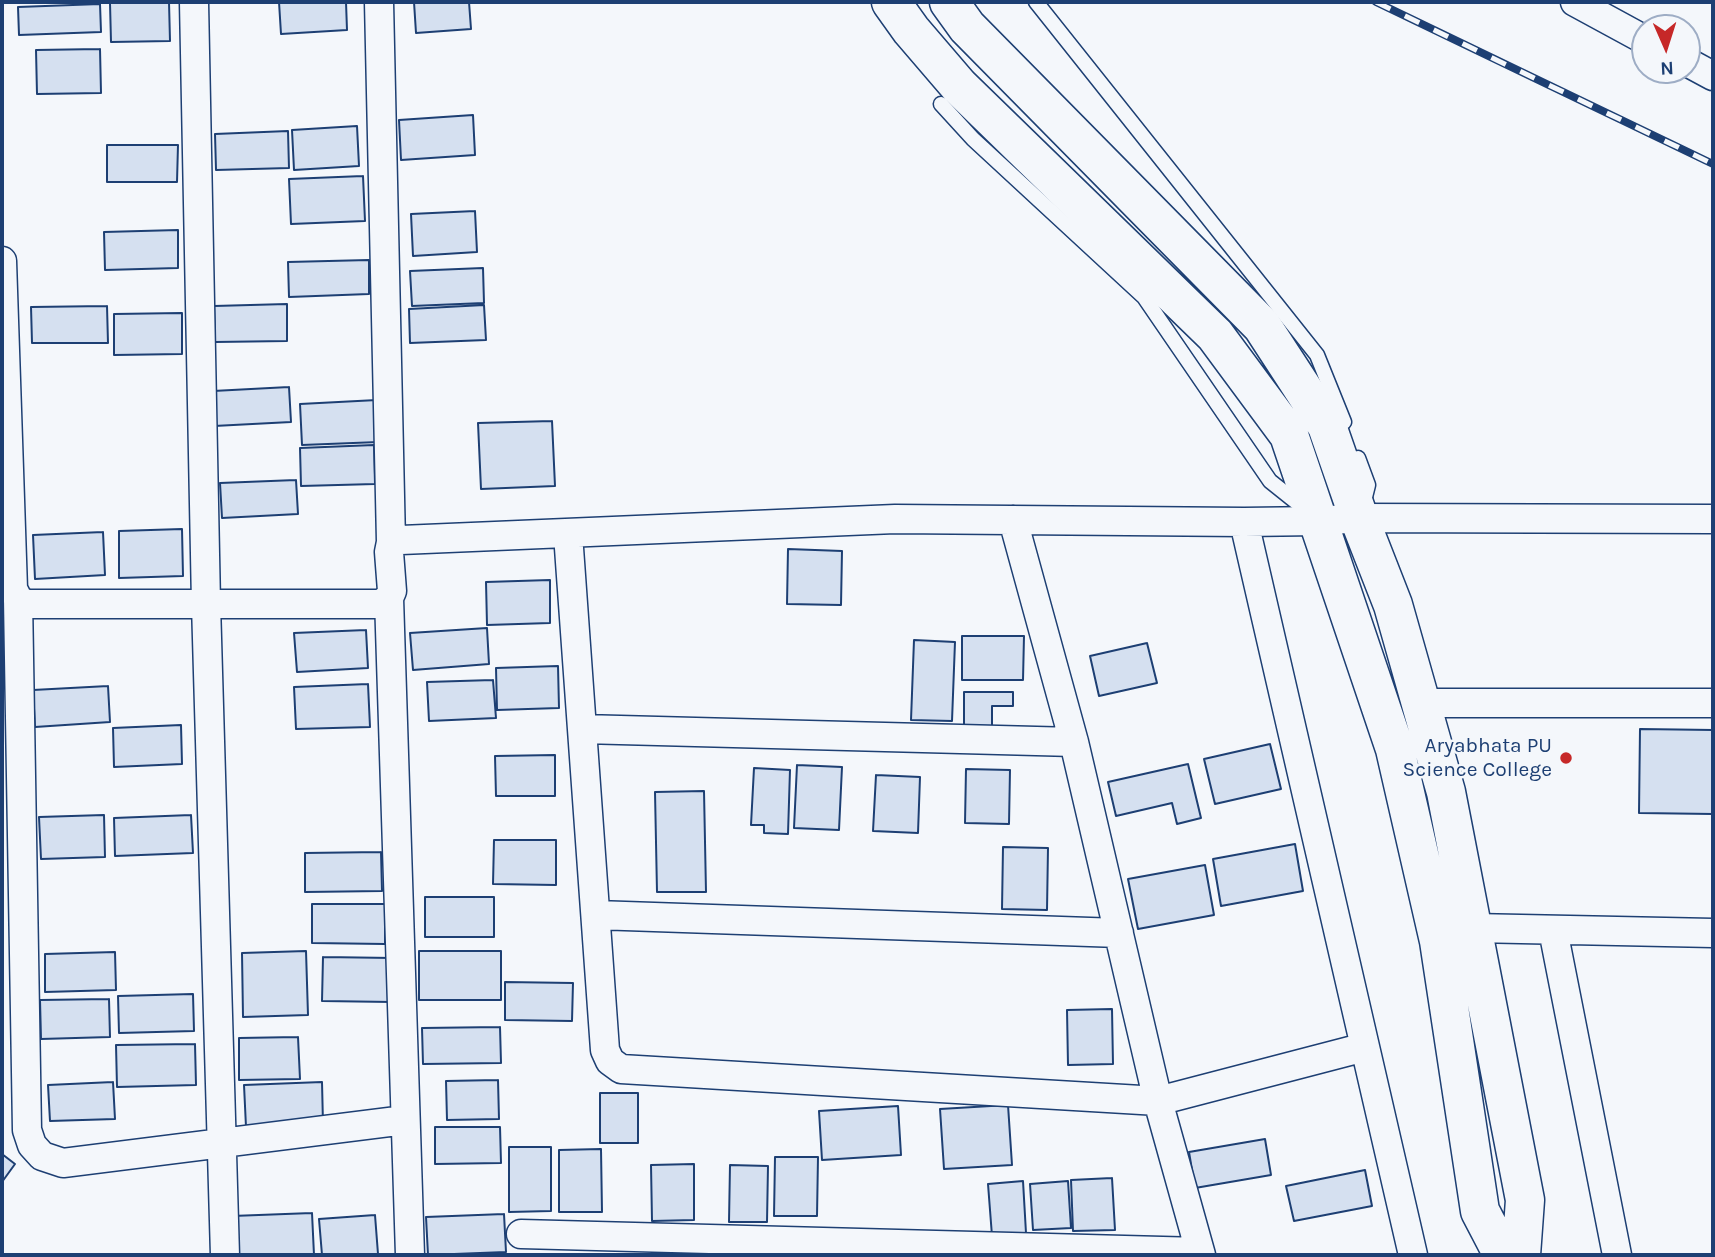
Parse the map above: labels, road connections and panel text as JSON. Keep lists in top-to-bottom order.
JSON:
{
  "places": ["Aryabhata PU Science College"],
  "north": "bottom"
}
